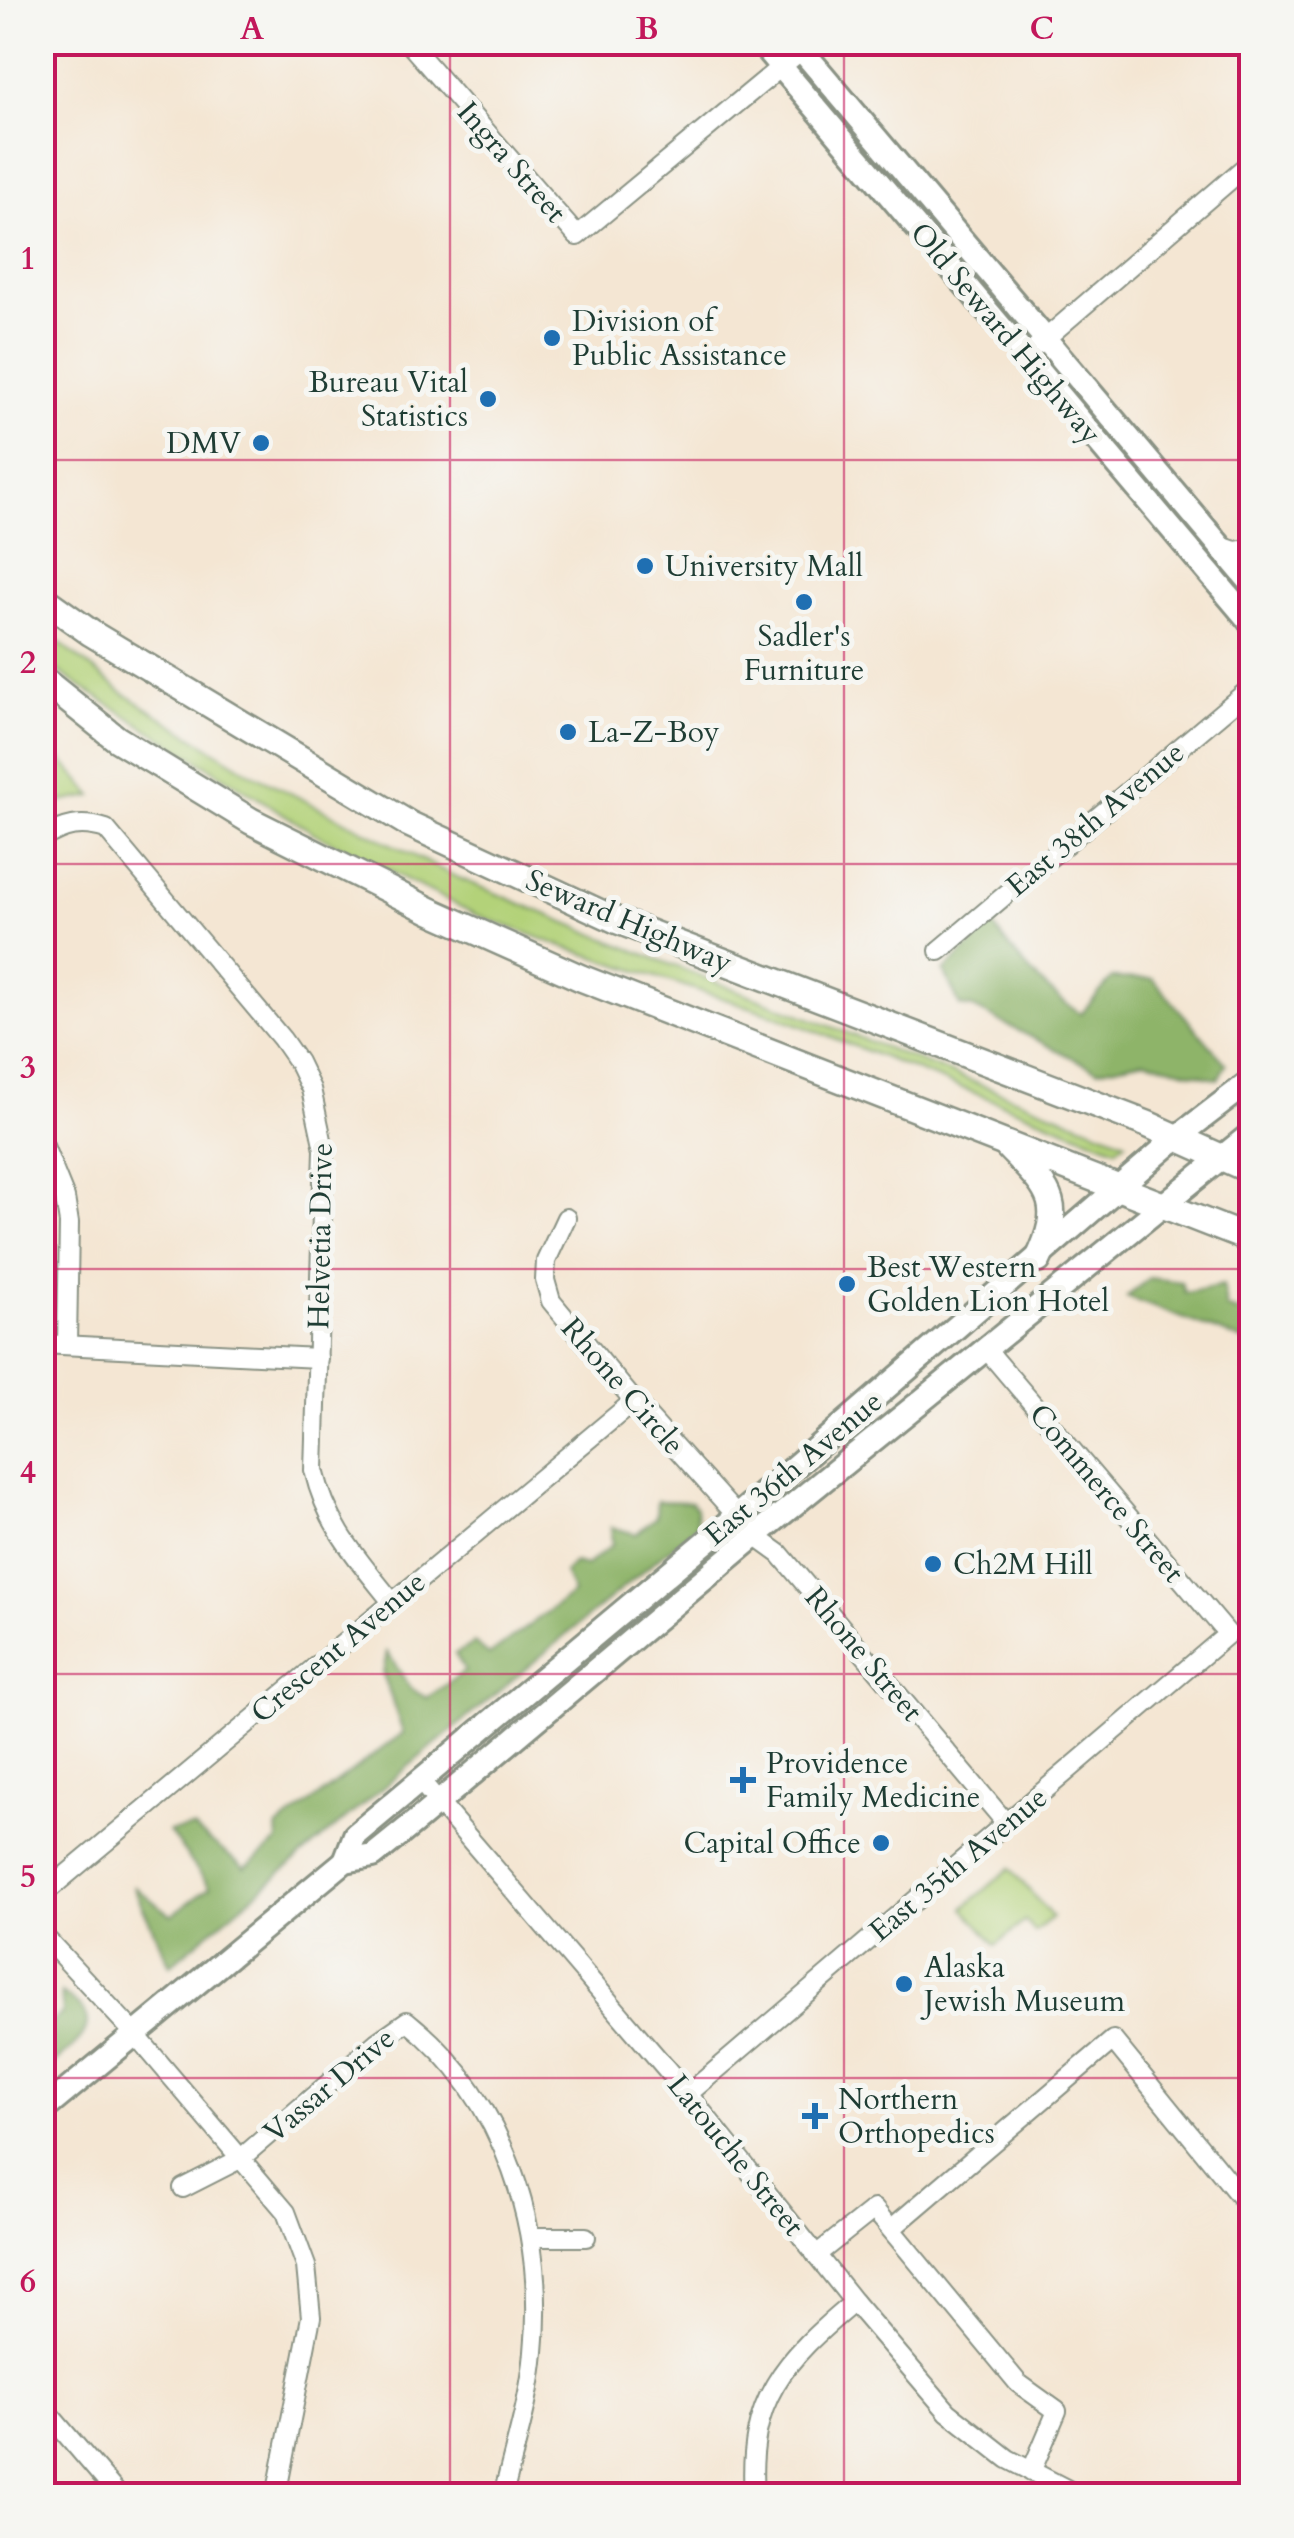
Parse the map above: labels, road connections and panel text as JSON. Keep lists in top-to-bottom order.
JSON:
{
  "streets": {
    "highway": ["Seward Highway"],
    "main road": ["Old Seward Highway", "East 36th Avenue"],
    "street": [
      "Ingra Street",
      "East 38th Avenue",
      "Helvetia Drive",
      "Rhone Circle",
      "Commerce Street",
      "Crescent Avenue",
      "Rhone Street",
      "East 35th Avenue",
      "Vassar Drive",
      "Latouche Street"
    ]
  },
  "crossings": [
    ["Ingra Street", "Old Seward Highway"],
    ["Seward Highway", "East 36th Avenue"],
    ["Helvetia Drive", "Crescent Avenue"],
    ["Rhone Circle", "East 36th Avenue"],
    ["Rhone Circle", "Crescent Avenue"],
    ["Rhone Circle", "Rhone Street"],
    ["East 36th Avenue", "Commerce Street"],
    ["East 36th Avenue", "Rhone Street"],
    ["East 36th Avenue", "Latouche Street"],
    ["Commerce Street", "East 35th Avenue"],
    ["Rhone Street", "East 35th Avenue"],
    ["East 35th Avenue", "Latouche Street"]
  ],
  "places": {
    "other": [
      "Division of Public Assistance",
      "Bureau Vital Statistics",
      "DMV",
      "University Mall",
      "Sadler's Furniture",
      "La-Z-Boy",
      "Best Western Golden Lion Hotel",
      "Ch2M Hill",
      "Capital Office",
      "Alaska Jewish Museum"
    ],
    "health": ["Providence Family Medicine", "Northern Orthopedics"]
  },
  "grid": {
    "columns": ["A", "B", "C"],
    "rows": [
      "1",
      "2",
      "3",
      "4",
      "5",
      "6"
    ]
  }
}
